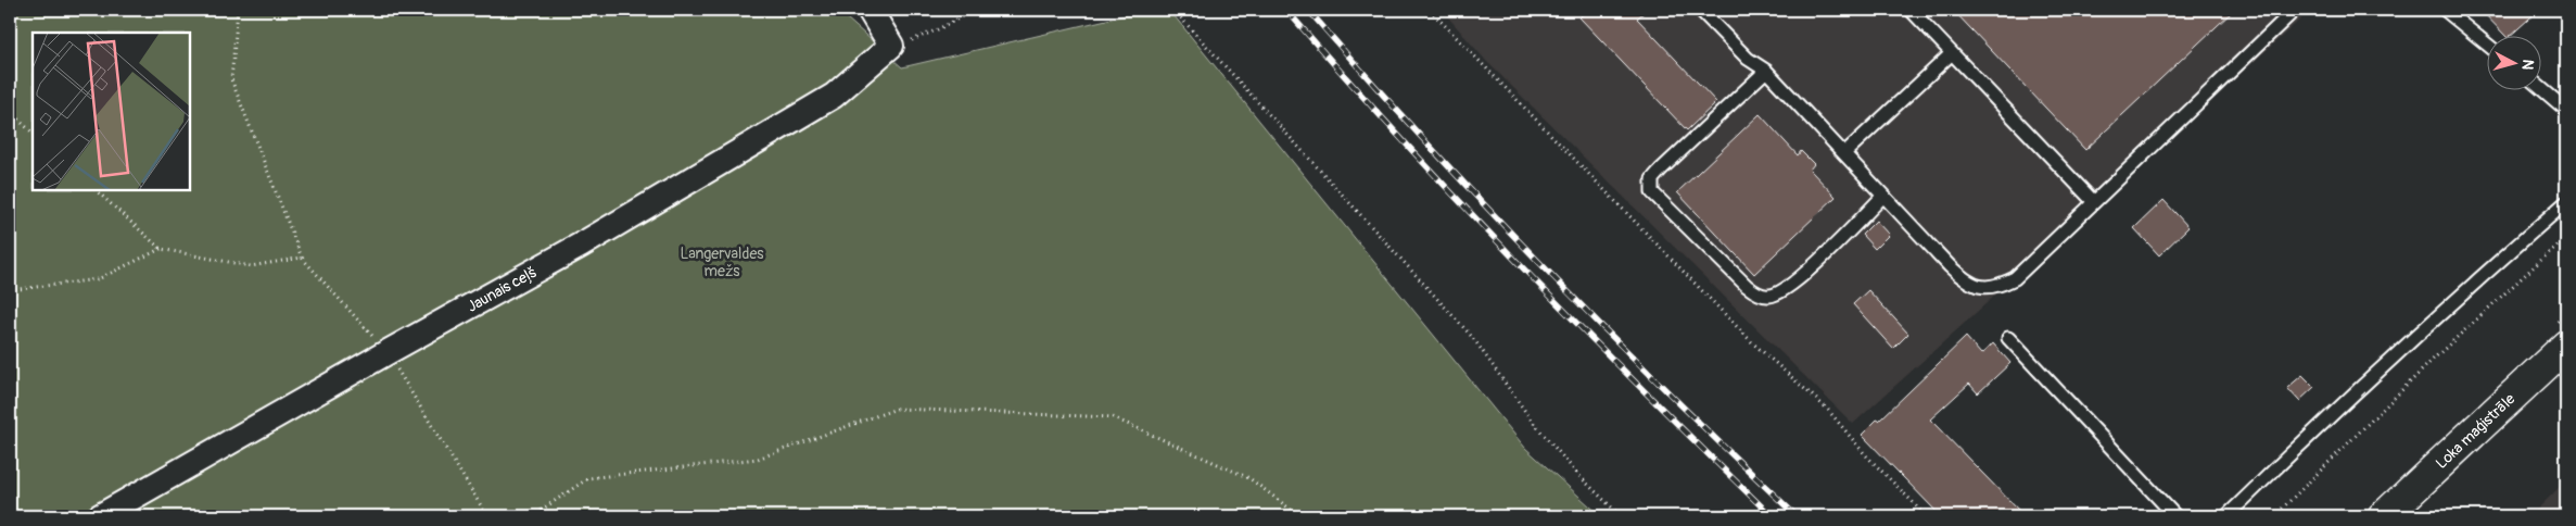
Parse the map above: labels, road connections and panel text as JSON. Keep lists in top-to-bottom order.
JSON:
{
  "streets": {
    "main road": ["Loka maģistrāle"],
    "street": ["Jaunais ceļš"]
  },
  "parks": ["Langervaldes mežs"],
  "north": "right"
}
